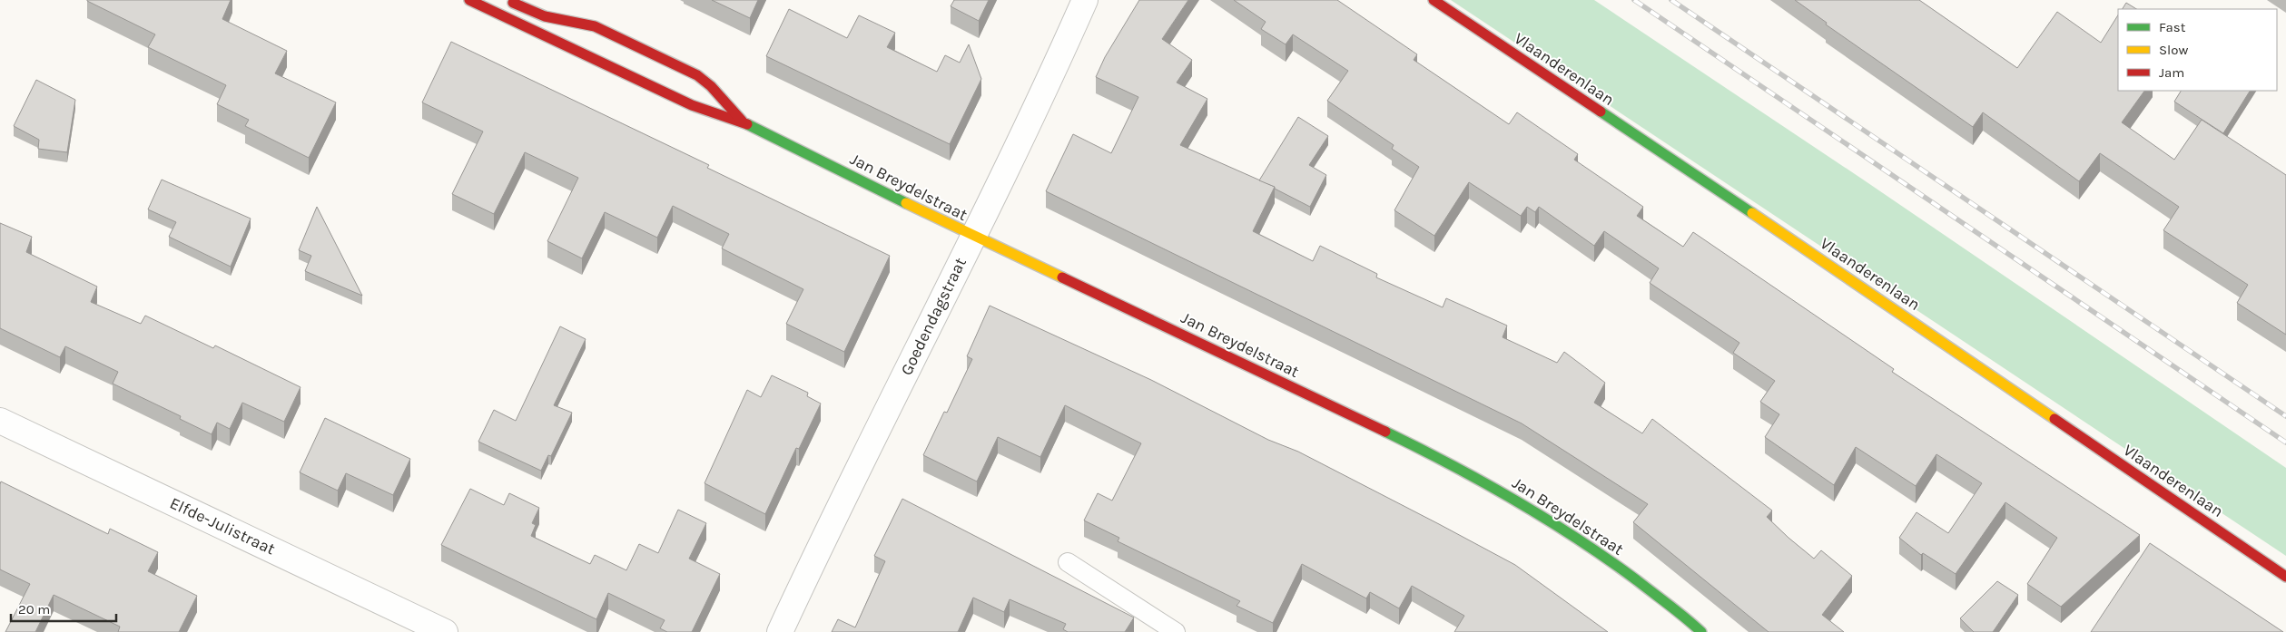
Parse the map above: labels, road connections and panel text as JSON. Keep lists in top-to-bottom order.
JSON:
{
  "streets": {
    "street": [
      "Vlaanderenlaan",
      "Jan Breydelstraat",
      "Goedendagstraat",
      "Elfde-Julistraat"
    ]
  },
  "crossings": [
    ["Jan Breydelstraat", "Goedendagstraat"]
  ],
  "legend": ["Fast", "Slow", "Jam"],
  "scale_bar": "20 m"
}
